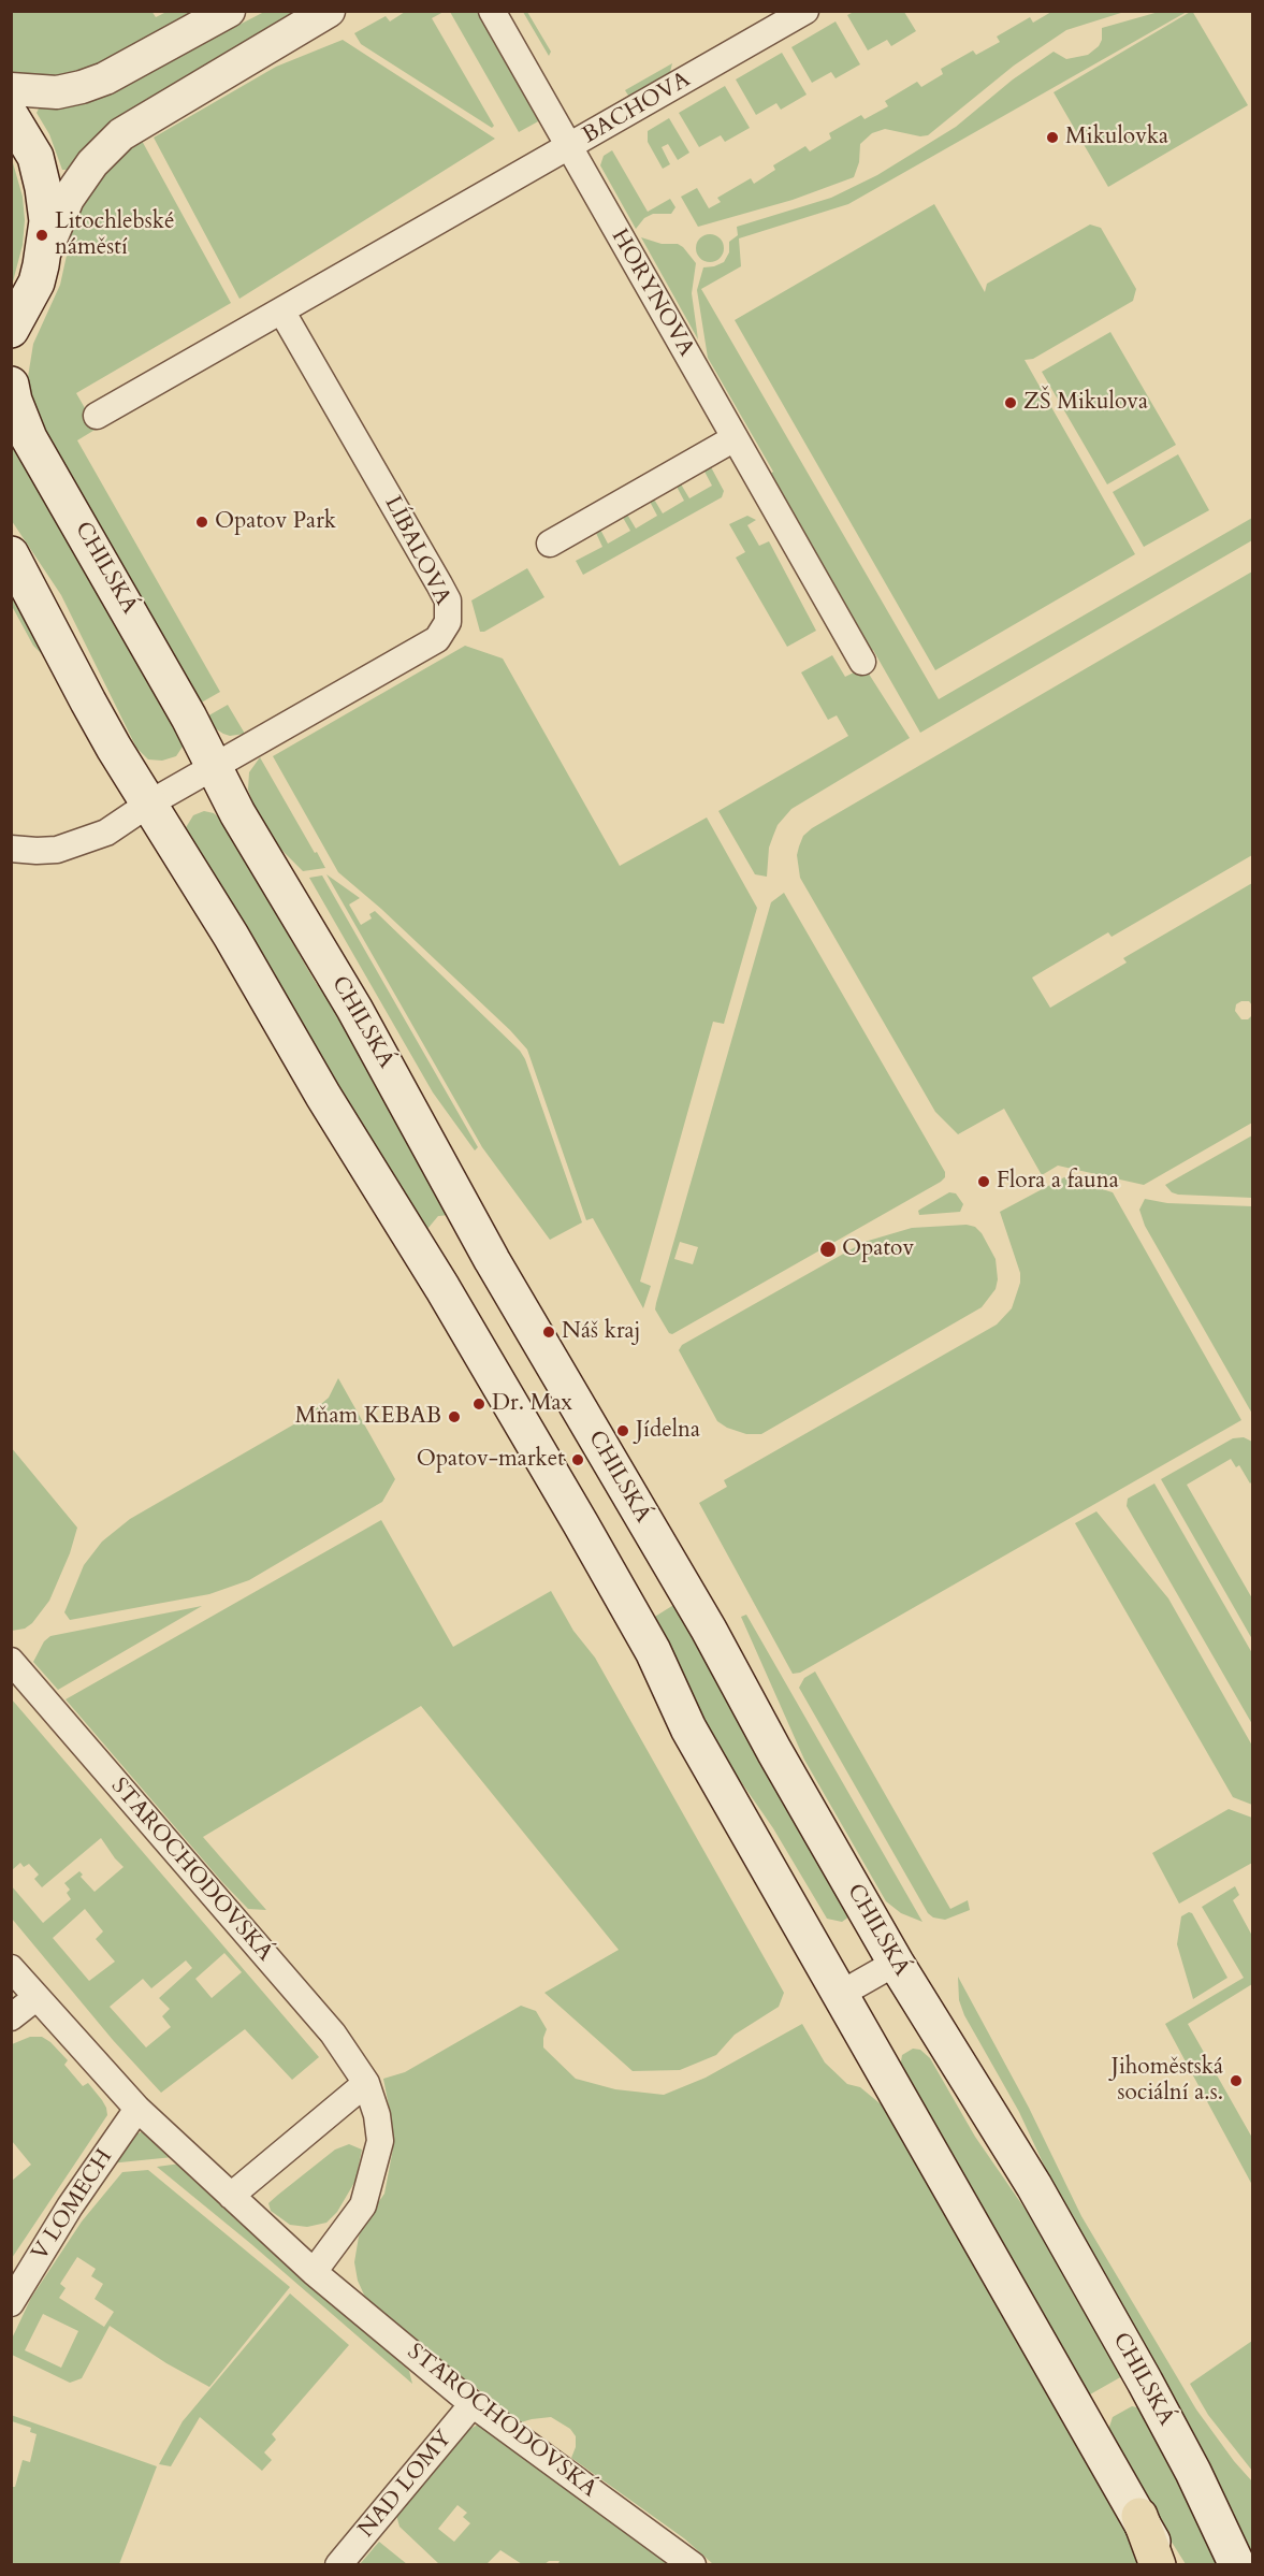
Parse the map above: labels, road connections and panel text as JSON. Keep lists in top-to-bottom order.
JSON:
{
  "streets": {
    "main road": ["CHILSKÁ"],
    "street": [
      "BACHOVA",
      "HORYNOVA",
      "LÍBALOVA",
      "STAROCHODOVSKÁ",
      "V LOMECH",
      "NAD LOMY"
    ]
  },
  "crossings": [
    ["BACHOVA", "HORYNOVA"],
    ["LÍBALOVA", "CHILSKÁ"],
    ["STAROCHODOVSKÁ", "V LOMECH"],
    ["STAROCHODOVSKÁ", "NAD LOMY"]
  ],
  "places": [
    "Mikulovka",
    "Litochlebské náměstí",
    "ZŠ Mikulova",
    "Opatov Park",
    "Flora a fauna",
    "Opatov",
    "Náš kraj",
    "Dr. Max",
    "Mňam KEBAB",
    "Jídelna",
    "Opatov-market",
    "Jihoměstská sociální a.s."
  ]
}
